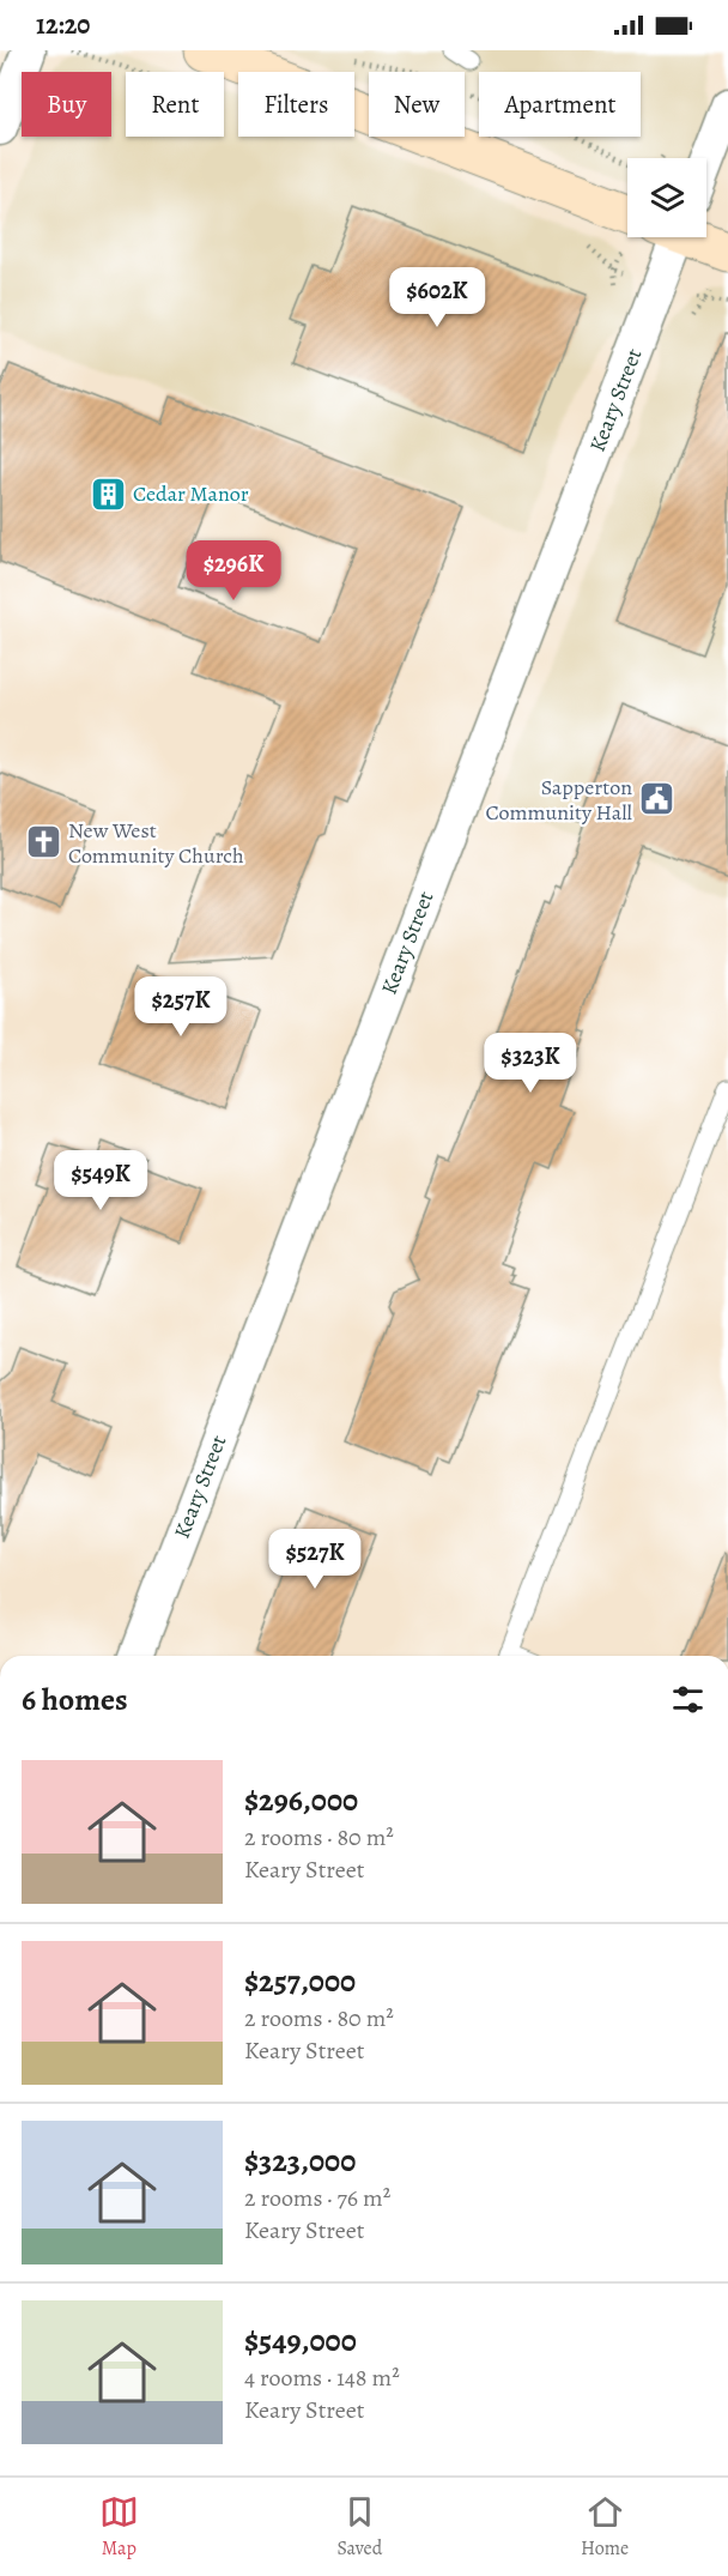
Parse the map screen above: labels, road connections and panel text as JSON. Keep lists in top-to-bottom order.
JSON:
{
  "streets": {
    "street": ["Keary Street"]
  },
  "places": {
    "building": ["Cedar Manor"],
    "public building": ["Sapperton Community Hall"],
    "church": ["New West Community Church"]
  },
  "page": {
    "status": "12:20",
    "chip": [
      "Buy",
      "Rent",
      "Filters",
      "New",
      "Apartment"
    ],
    "price": [
      "$602K",
      "$296K",
      "$257K",
      "$323K",
      "$549K",
      "$527K"
    ],
    "heading": "6 homes",
    "list": [
      {
        "name": "$296,000",
        "note": "2 rooms · 80 m² · Keary Street"
      },
      {
        "name": "$257,000",
        "note": "2 rooms · 80 m² · Keary Street"
      },
      {
        "name": "$323,000",
        "note": "2 rooms · 76 m² · Keary Street"
      },
      {
        "name": "$549,000",
        "note": "4 rooms · 148 m² · Keary Street"
      }
    ],
    "tabs": ["Map", "Saved", "Home"]
  }
}
